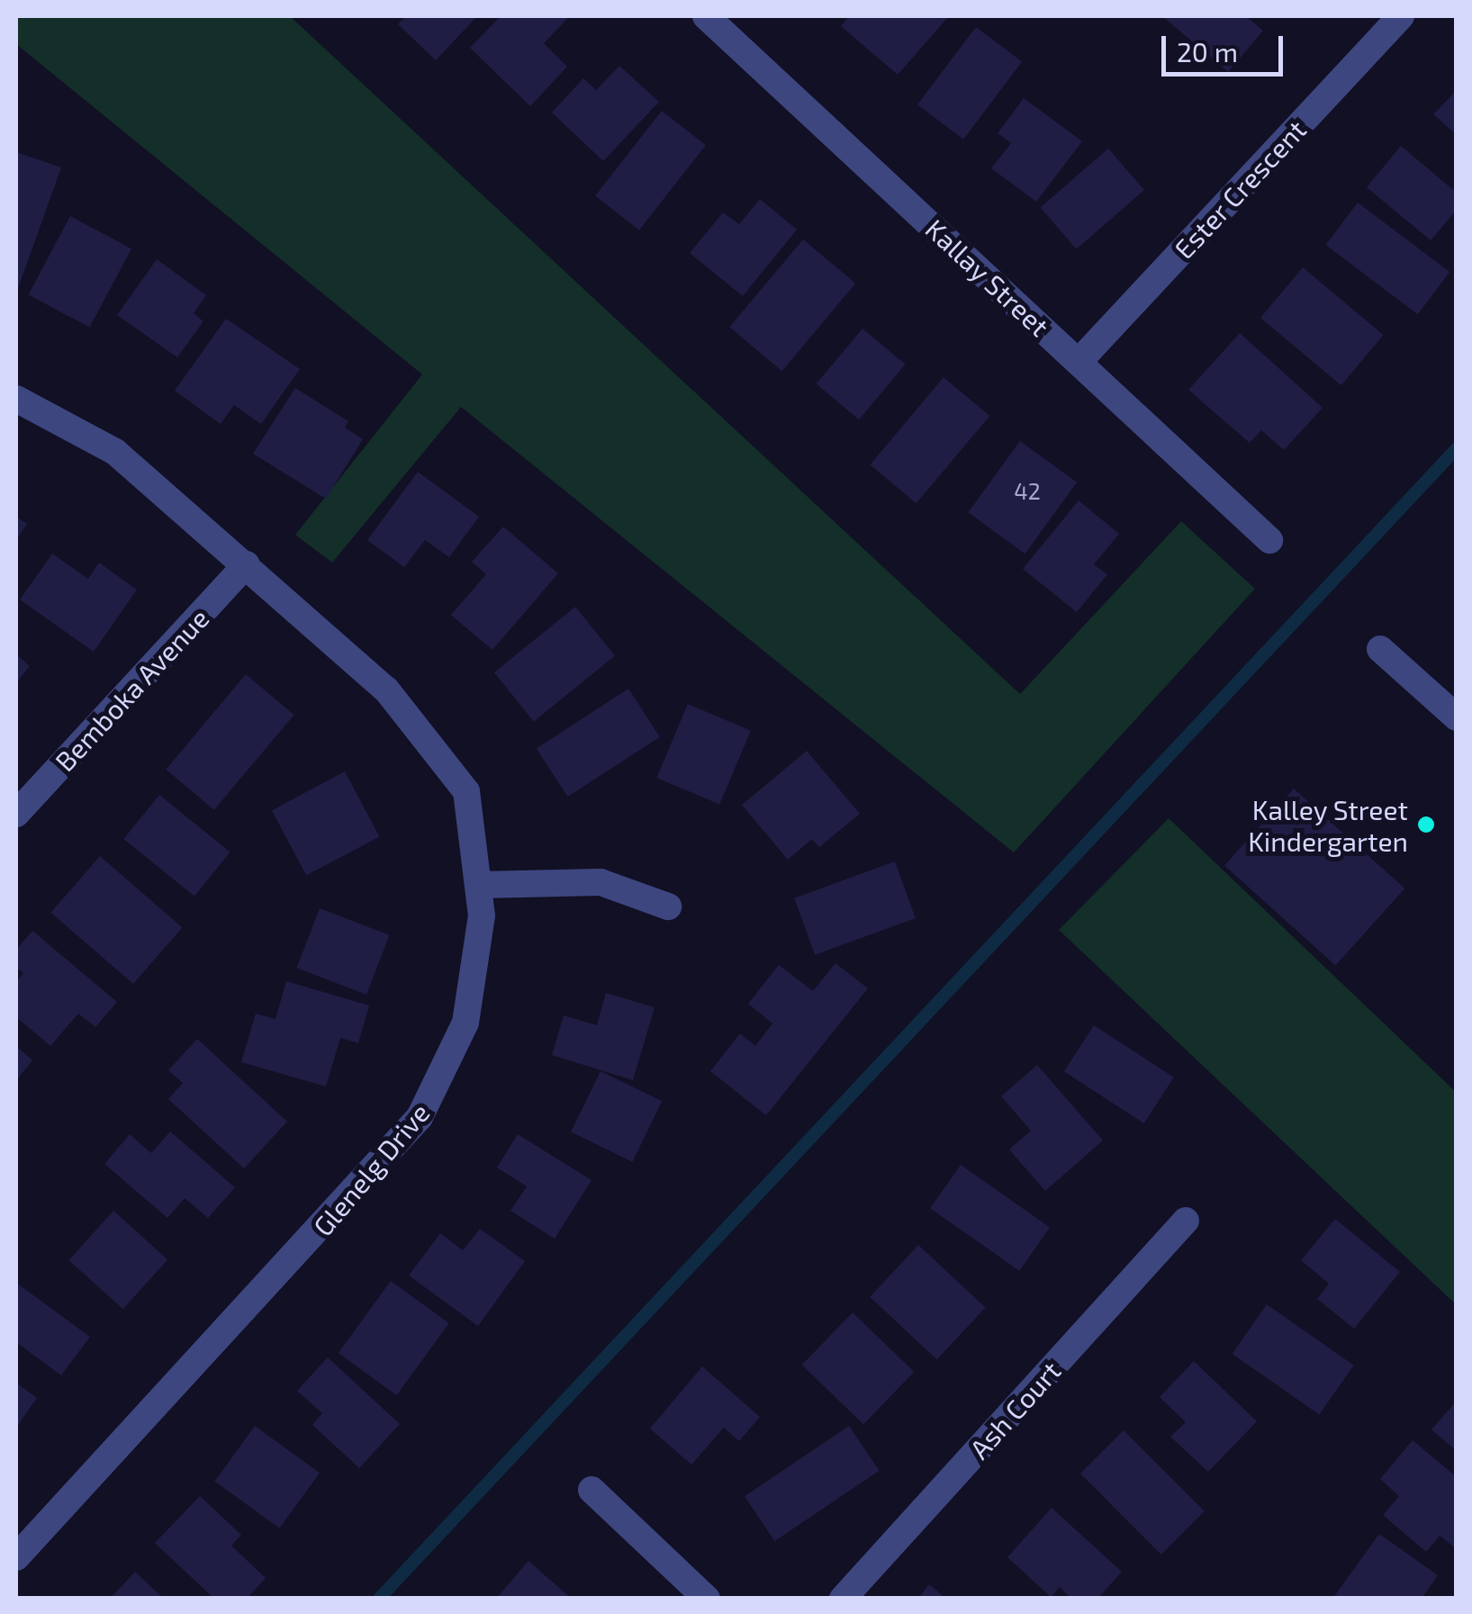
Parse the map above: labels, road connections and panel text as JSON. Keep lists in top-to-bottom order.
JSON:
{
  "streets": {
    "street": [
      "Ester Crescent",
      "Kallay Street",
      "Bemboka Avenue",
      "Glenelg Drive",
      "Ash Court"
    ]
  },
  "crossings": [
    ["Ester Crescent", "Kallay Street"],
    ["Bemboka Avenue", "Glenelg Drive"]
  ],
  "places": ["Kalley Street Kindergarten"],
  "house_numbers": ["42"],
  "scale_bar": "20 m"
}
